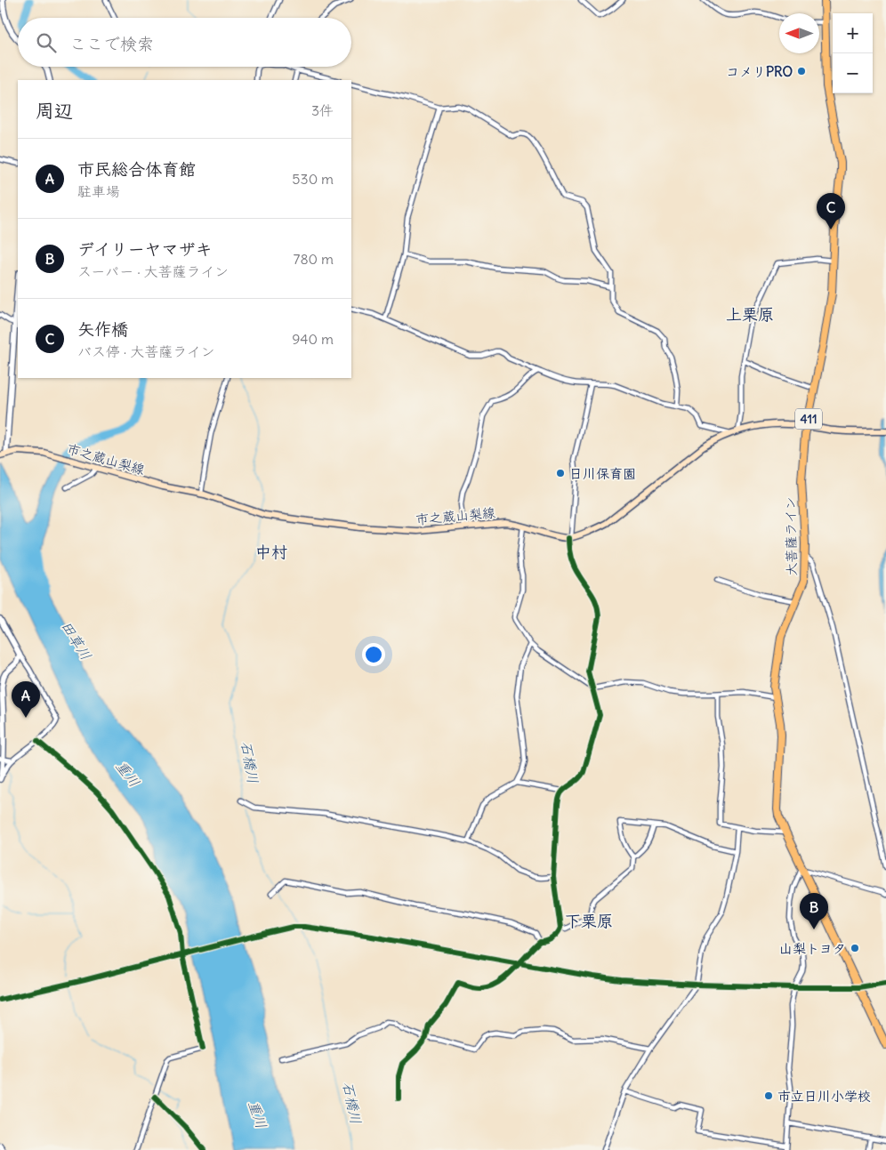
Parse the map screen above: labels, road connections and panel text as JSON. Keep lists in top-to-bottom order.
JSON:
{
  "streets": {
    "highway": ["411", "大菩薩ライン"],
    "main road": ["市之蔵山梨線"]
  },
  "districts": ["上栗原", "中村", "下栗原"],
  "water": ["田草川", "石橋川", "重川"],
  "places": [
    "コメリPRO",
    "日川保育園",
    "山梨トヨタ",
    "市立日川小学校"
  ],
  "north": "left",
  "page": {
    "map_buttons": ["+", "−"],
    "search": "ここで検索",
    "heading": ["周辺", "3件"],
    "list": [
      {
        "mark": "A",
        "name": "市民総合体育館",
        "note": "駐車場",
        "value": "530 m"
      },
      {
        "mark": "B",
        "name": "デイリーヤマザキ",
        "note": "スーパー · 大菩薩ライン",
        "value": "780 m"
      },
      {
        "mark": "C",
        "name": "矢作橋",
        "note": "バス停 · 大菩薩ライン",
        "value": "940 m"
      }
    ],
    "pins": ["C", "A", "B"]
  }
}
